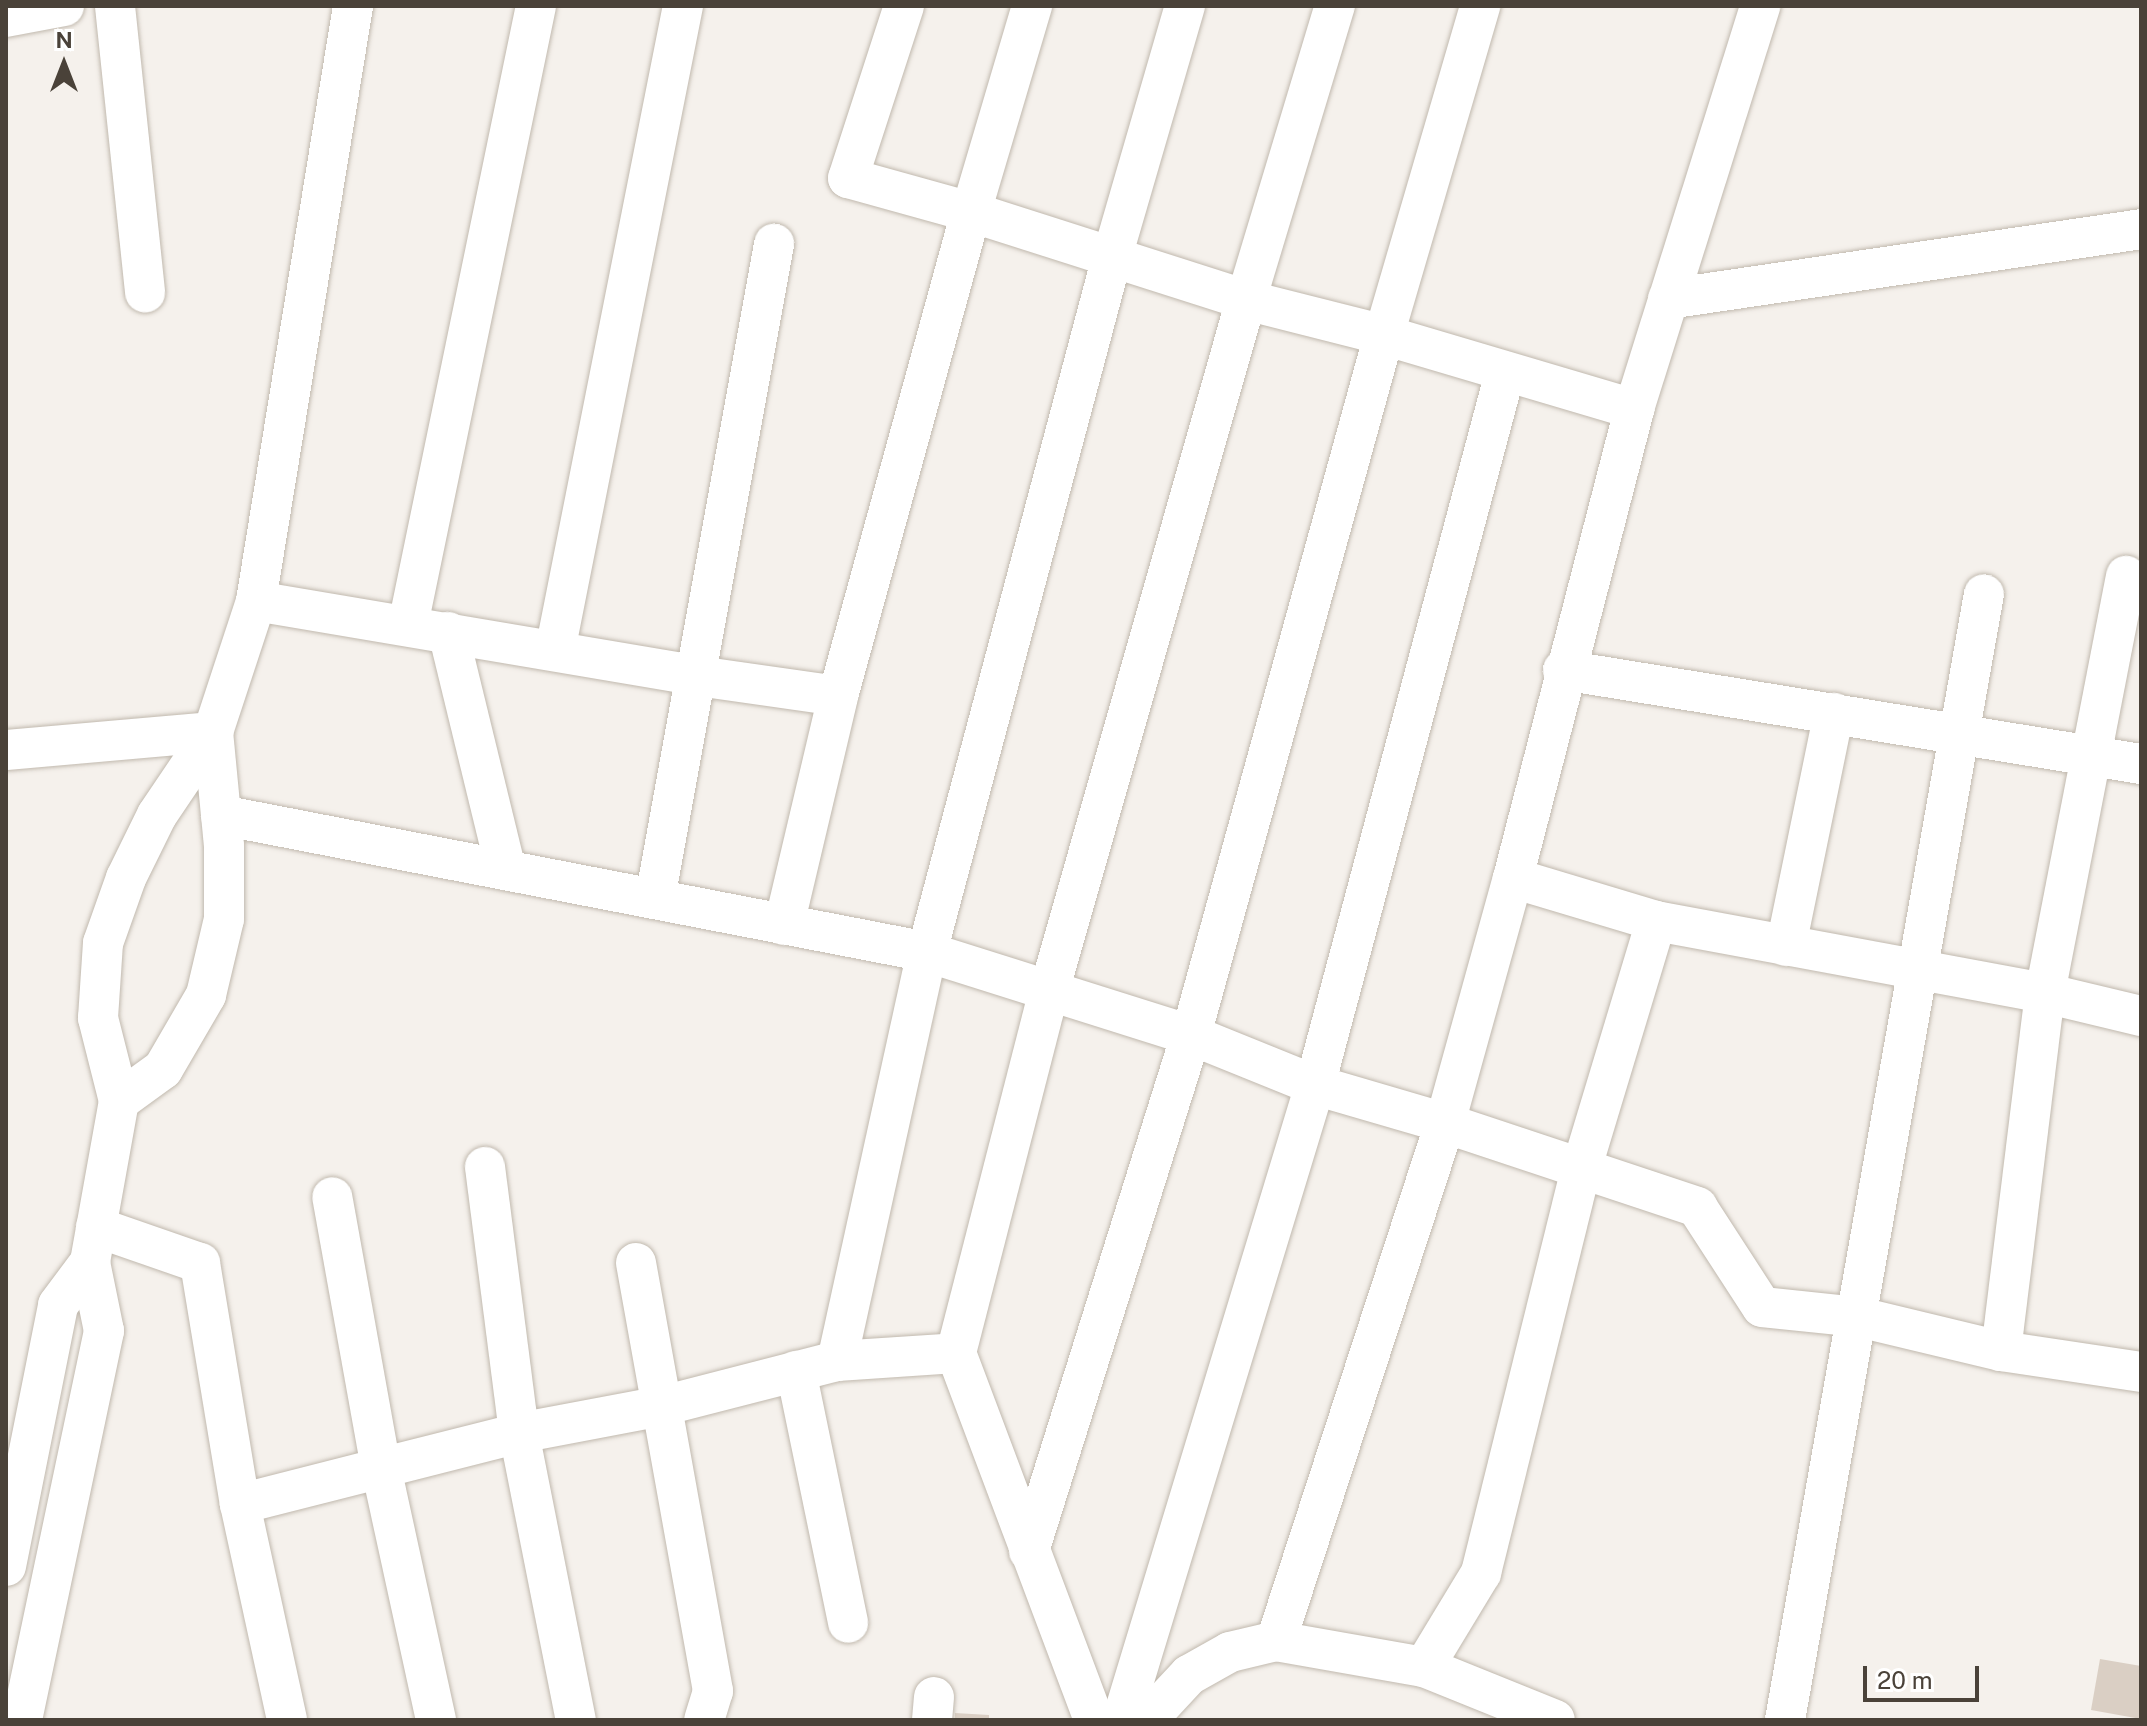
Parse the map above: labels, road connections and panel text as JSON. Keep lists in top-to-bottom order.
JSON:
{
  "scale_bar": "20 m",
  "north": "top"
}
